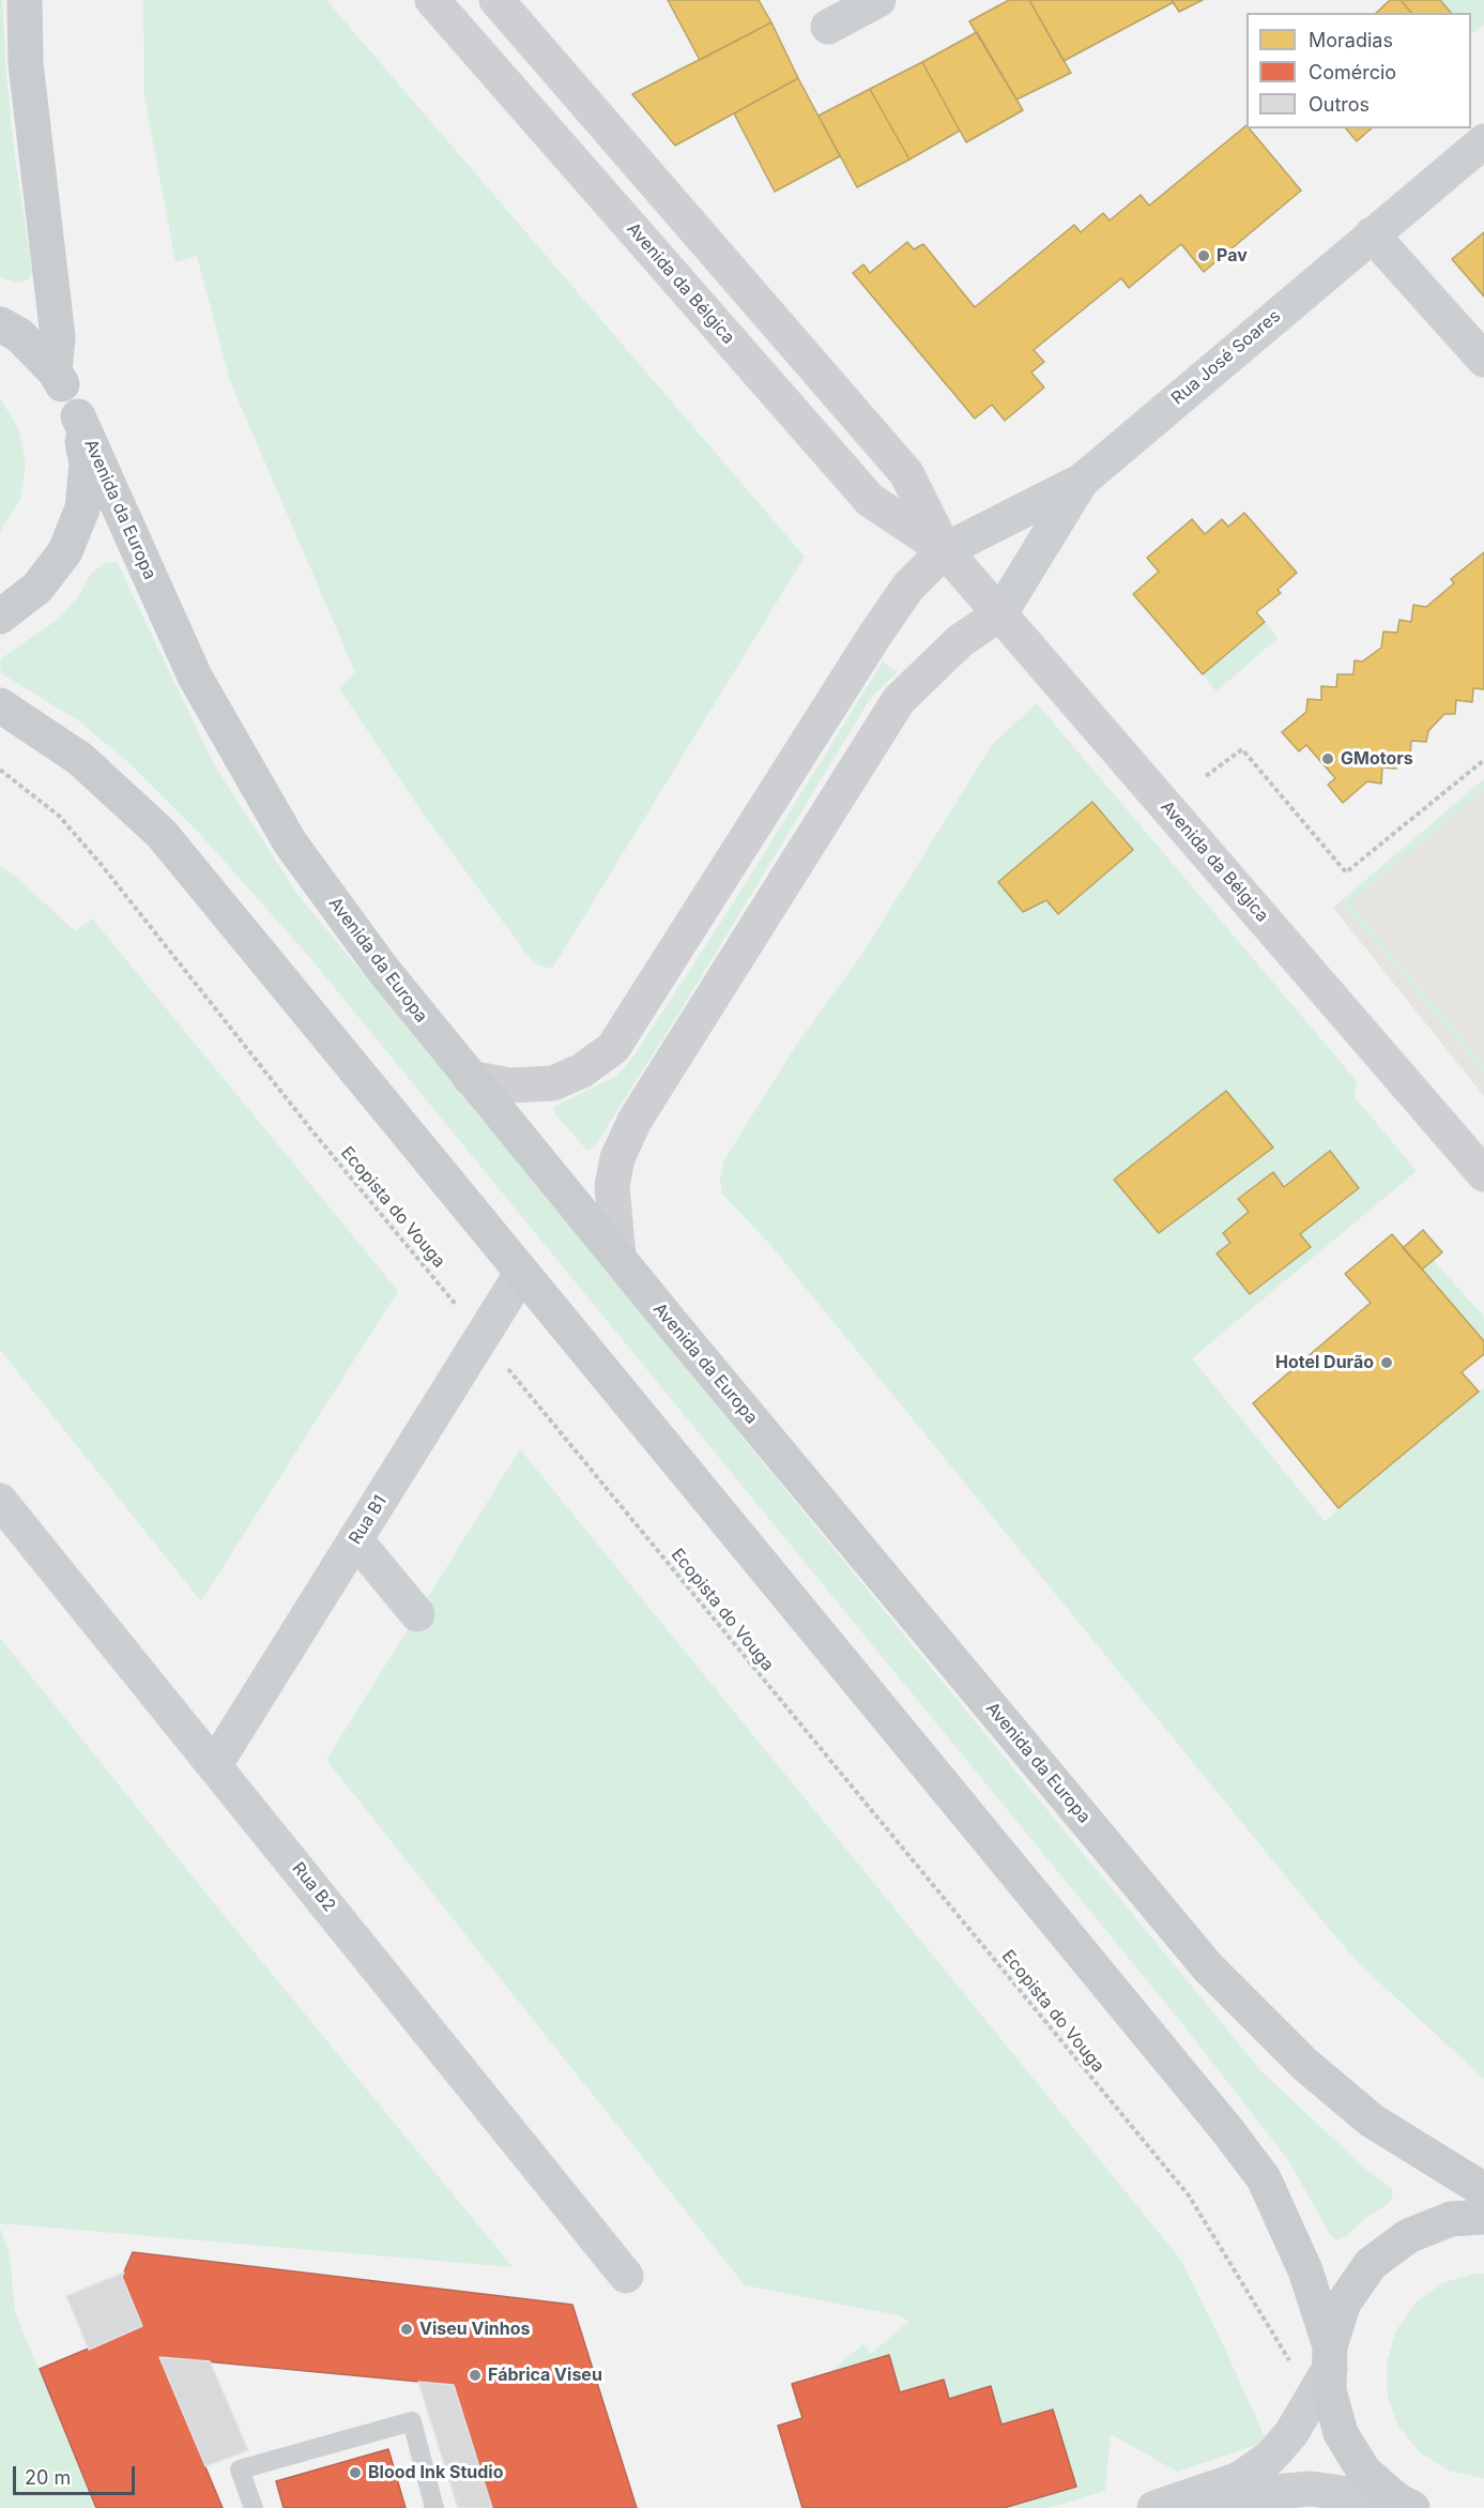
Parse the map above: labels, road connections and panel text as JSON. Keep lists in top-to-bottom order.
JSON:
{
  "streets": {
    "main road": ["Avenida da Bélgica", "Avenida da Europa"],
    "street": ["Rua José Soares", "Rua B1", "Rua B2"],
    "path": ["Ecopista do Vouga"]
  },
  "crossings": [
    ["Ecopista do Vouga", "Rua B1"],
    ["Rua B1", "Rua B2"]
  ],
  "places": [
    "Pav",
    "GMotors",
    "Hotel Durão",
    "Viseu Vinhos",
    "Fábrica Viseu",
    "Blood Ink Studio"
  ],
  "legend": ["Moradias", "Comércio", "Outros"],
  "scale_bar": "20 m"
}
